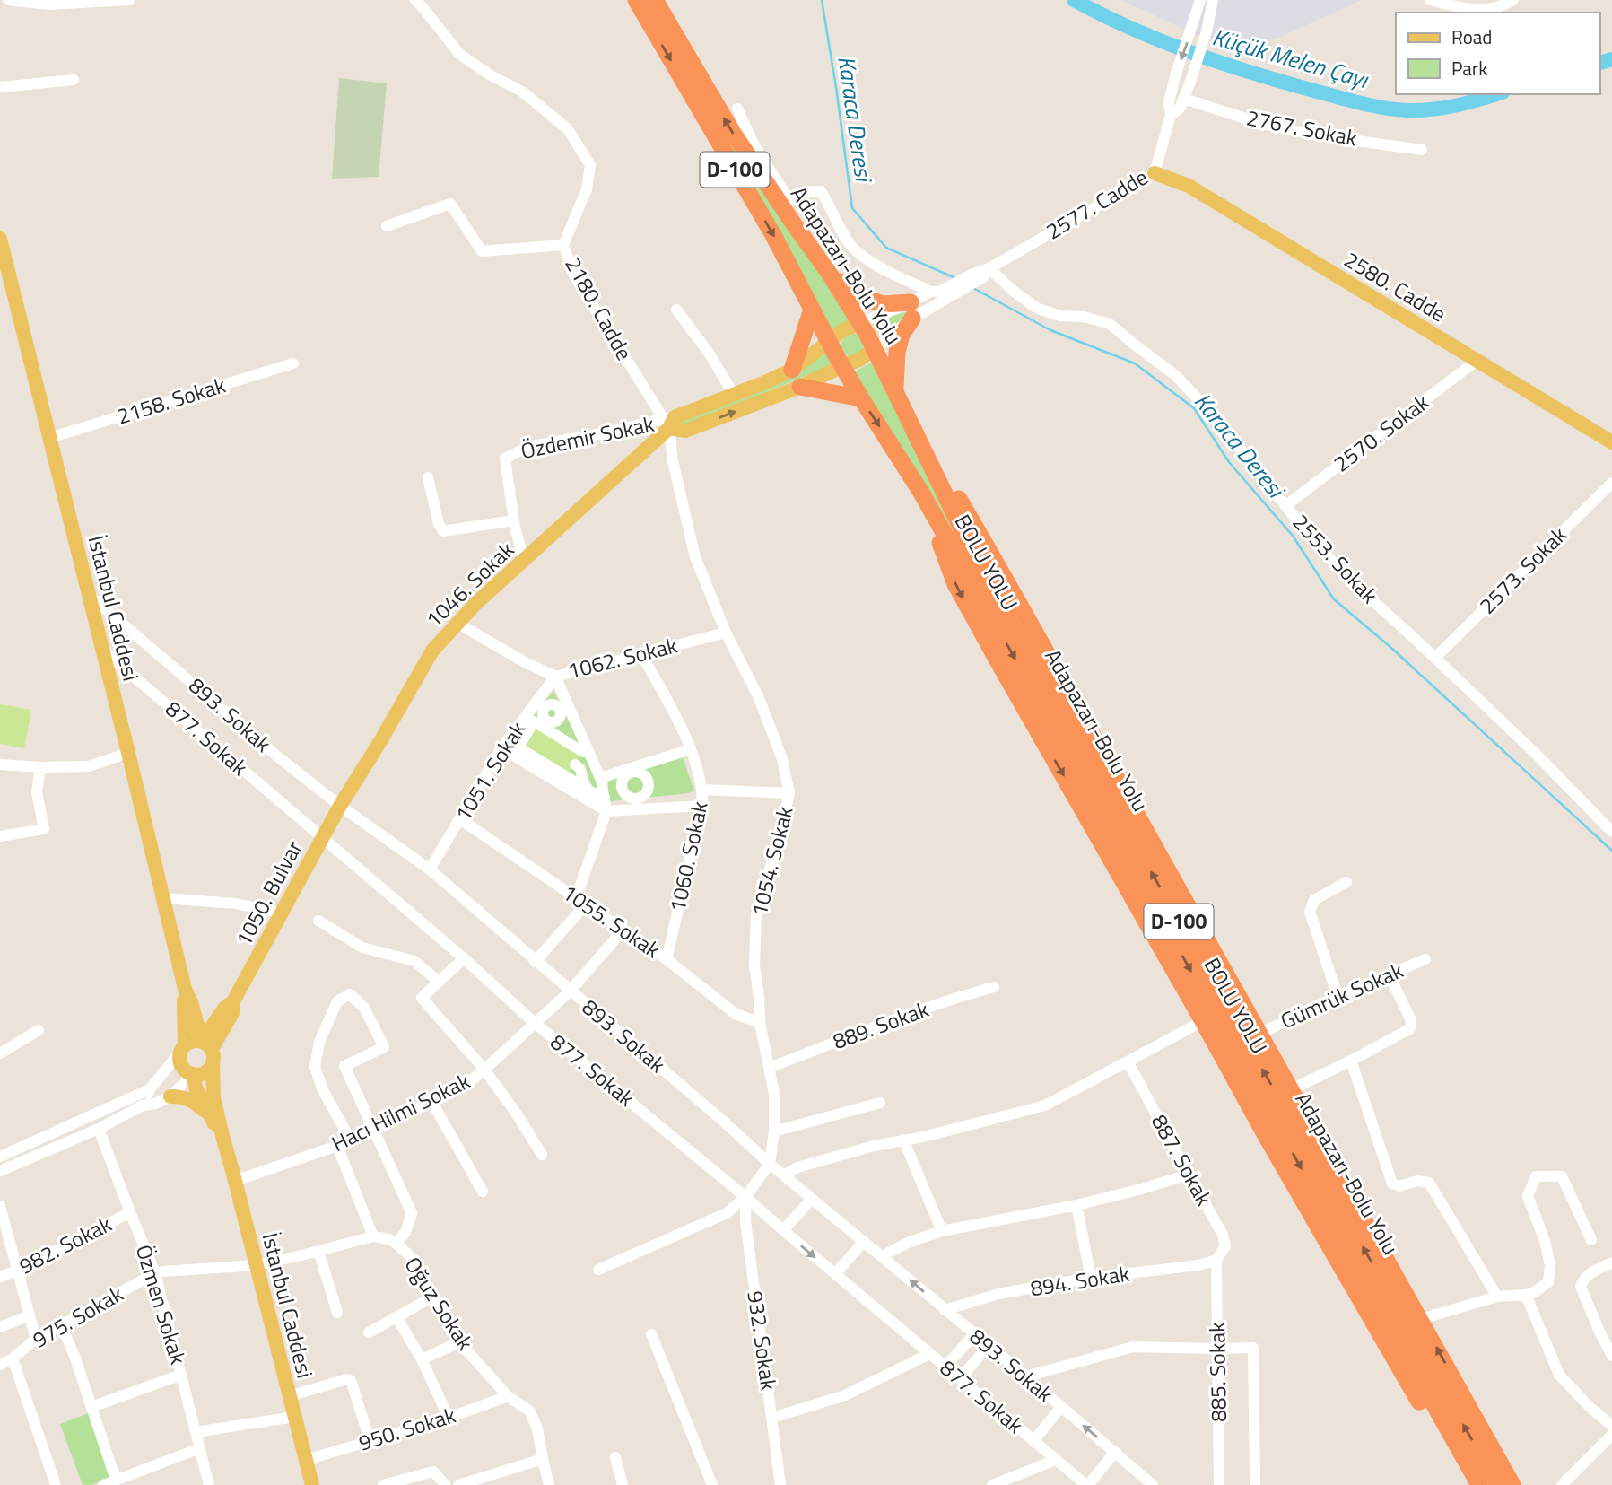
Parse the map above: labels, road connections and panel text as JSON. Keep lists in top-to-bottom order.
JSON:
{
  "streets": {
    "highway": ["D-100", "Adapazarı-Bolu Yolu", "BOLU YOLU"],
    "main road": [
      "2580. Cadde",
      "1046. Sokak",
      "İstanbul Caddesi",
      "1050. Bulvar"
    ],
    "street": [
      "2767. Sokak",
      "2577. Cadde",
      "2180. Cadde",
      "2158. Sokak",
      "2570. Sokak",
      "Özdemir Sokak",
      "2553. Sokak",
      "2573. Sokak",
      "1062. Sokak",
      "893. Sokak",
      "877. Sokak",
      "1051. Sokak",
      "1060. Sokak",
      "1054. Sokak",
      "1055. Sokak",
      "Gümrük Sokak",
      "889. Sokak",
      "Hacı Hilmi Sokak",
      "887. Sokak",
      "982. Sokak",
      "894. Sokak",
      "Oğuz Sokak",
      "Özmen Sokak",
      "975. Sokak",
      "932. Sokak",
      "885. Sokak",
      "950. Sokak"
    ]
  },
  "crossings": [
    ["D-100", "BOLU YOLU"],
    ["D-100", "1046. Sokak"],
    ["2577. Cadde", "2580. Cadde"],
    ["2577. Cadde", "2553. Sokak"],
    ["2580. Cadde", "2570. Sokak"],
    ["2180. Cadde", "Özdemir Sokak"],
    ["2180. Cadde", "1046. Sokak"],
    ["2180. Cadde", "1054. Sokak"],
    ["2158. Sokak", "İstanbul Caddesi"],
    ["2570. Sokak", "2553. Sokak"],
    ["Özdemir Sokak", "1046. Sokak"],
    ["Özdemir Sokak", "1054. Sokak"],
    ["2553. Sokak", "2573. Sokak"],
    ["BOLU YOLU", "1046. Sokak"],
    ["1046. Sokak", "1062. Sokak"],
    ["1046. Sokak", "893. Sokak"],
    ["1046. Sokak", "1054. Sokak"],
    ["1046. Sokak", "1050. Bulvar"],
    ["İstanbul Caddesi", "893. Sokak"],
    ["İstanbul Caddesi", "877. Sokak"],
    ["İstanbul Caddesi", "1050. Bulvar"],
    ["İstanbul Caddesi", "Hacı Hilmi Sokak"],
    ["İstanbul Caddesi", "975. Sokak"],
    ["İstanbul Caddesi", "950. Sokak"],
    ["1062. Sokak", "1051. Sokak"],
    ["1062. Sokak", "1060. Sokak"],
    ["1062. Sokak", "1054. Sokak"],
    ["893. Sokak", "1051. Sokak"],
    ["893. Sokak", "1054. Sokak"],
    ["893. Sokak", "1050. Bulvar"],
    ["893. Sokak", "Hacı Hilmi Sokak"],
    ["893. Sokak", "894. Sokak"],
    ["877. Sokak", "1050. Bulvar"],
    ["877. Sokak", "Hacı Hilmi Sokak"],
    ["877. Sokak", "932. Sokak"],
    ["1051. Sokak", "1055. Sokak"],
    ["1060. Sokak", "1055. Sokak"],
    ["1054. Sokak", "1055. Sokak"],
    ["1054. Sokak", "889. Sokak"],
    ["1055. Sokak", "Hacı Hilmi Sokak"],
    ["887. Sokak", "894. Sokak"],
    ["887. Sokak", "885. Sokak"],
    ["982. Sokak", "Özmen Sokak"],
    ["894. Sokak", "885. Sokak"],
    ["Oğuz Sokak", "950. Sokak"],
    ["Özmen Sokak", "975. Sokak"]
  ],
  "water": ["Küçük Melen Çayı", "Karaca Deresi"],
  "legend": ["Road", "Park"]
}
